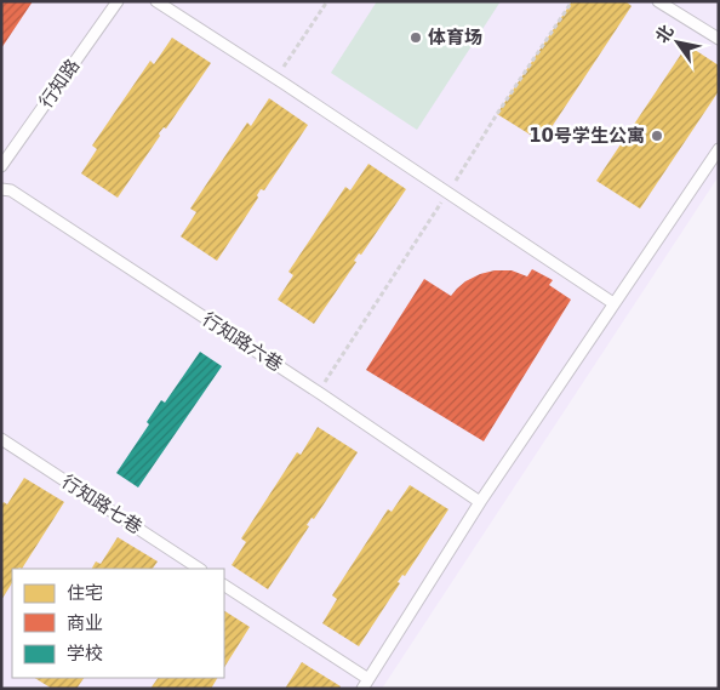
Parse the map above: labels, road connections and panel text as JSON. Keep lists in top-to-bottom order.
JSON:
{
  "streets": {
    "lane": ["行知路", "行知路六巷", "行知路七巷"]
  },
  "places": ["体育场", "10号学生公寓"],
  "legend": ["住宅", "商业", "学校"],
  "north": "top left"
}
